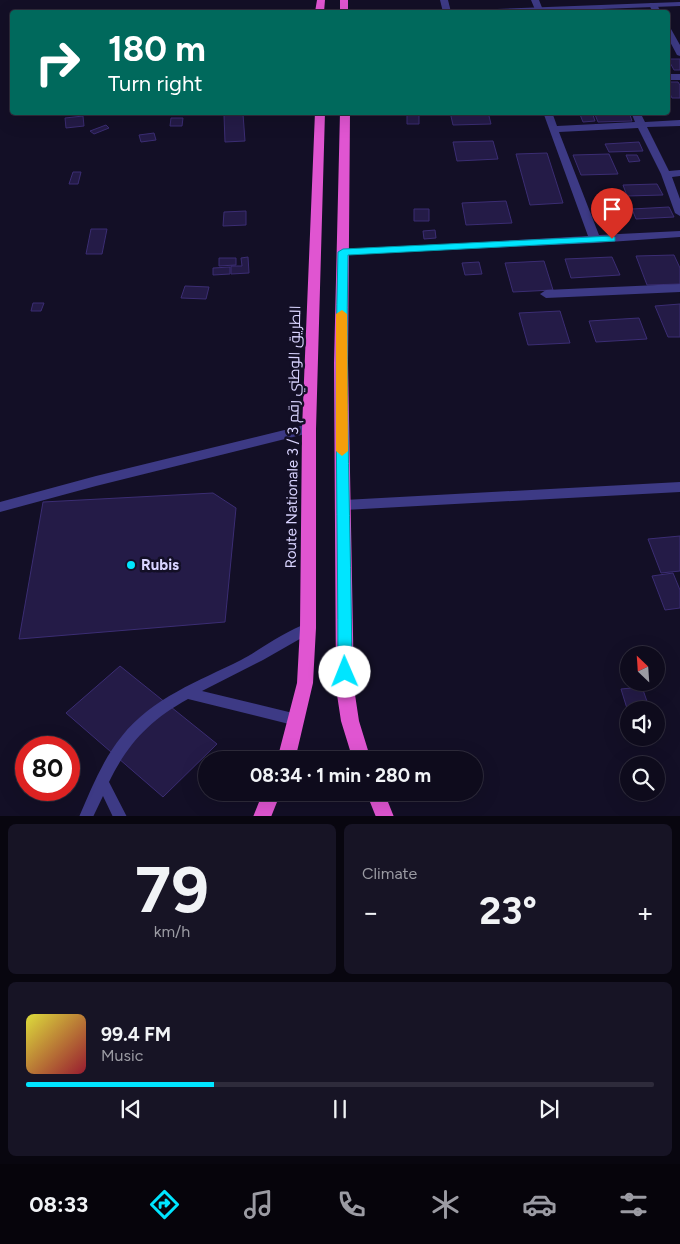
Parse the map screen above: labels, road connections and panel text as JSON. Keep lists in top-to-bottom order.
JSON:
{
  "streets": {
    "highway": ["Route Nationale 3 / الطريق الوطني رقم 3"]
  },
  "places": ["Rubis"],
  "north": "top left",
  "page": {
    "turn": ["180 m", "Turn right"],
    "limit": "80",
    "trip": "08:34 · 1 min · 280 m",
    "tile": [
      ["79", "km/h"],
      "Climate"
    ],
    "heat": ["−", "23°", "+"],
    "song": ["99.4 FM", "Music"],
    "tabs": "08:33"
  }
}
